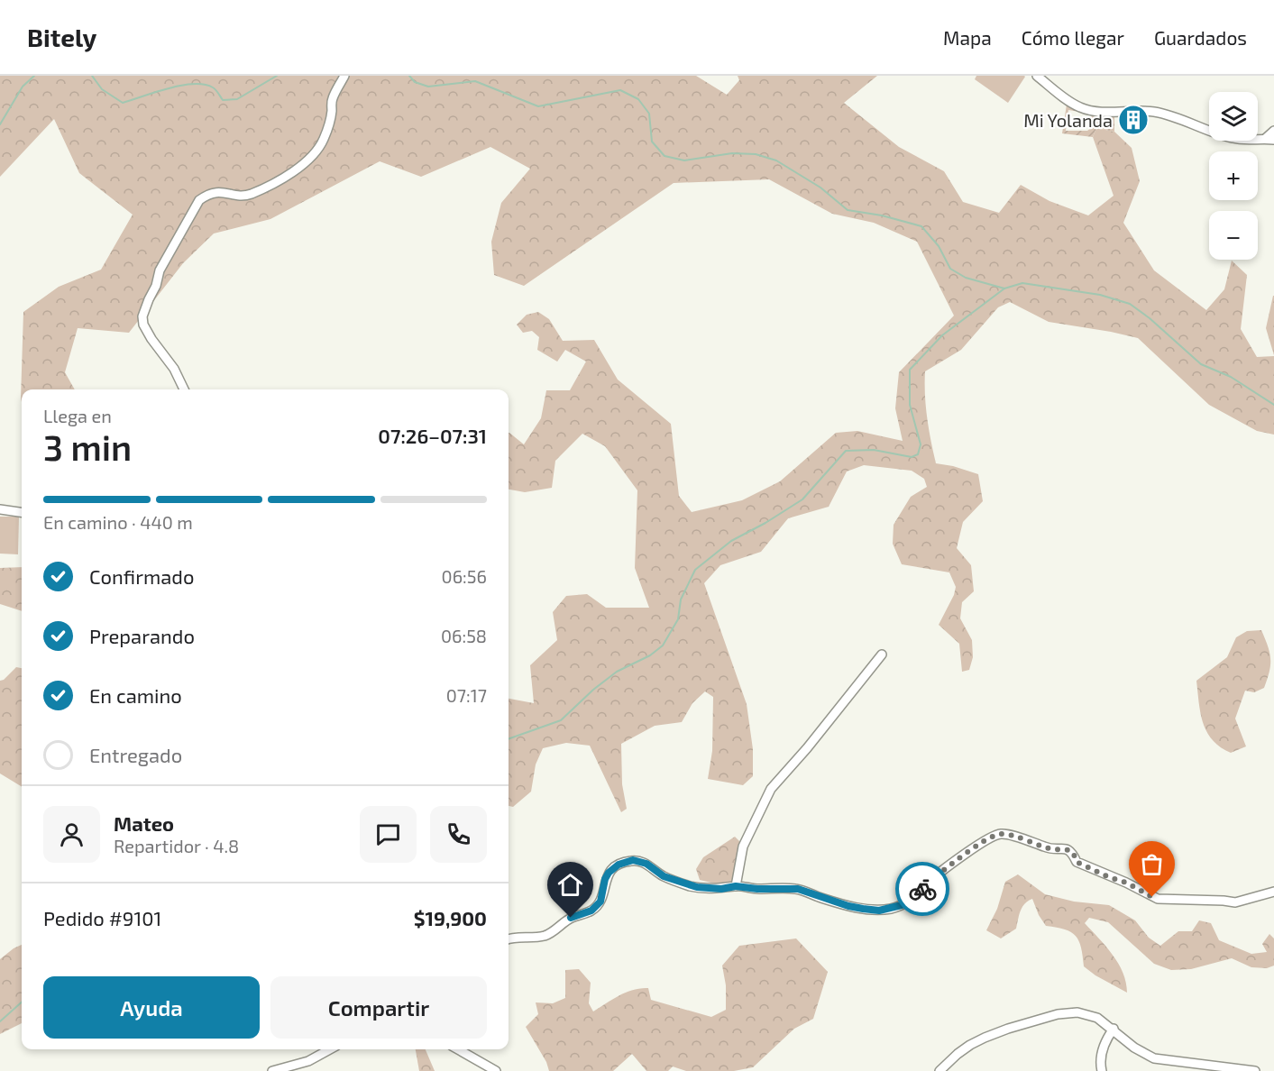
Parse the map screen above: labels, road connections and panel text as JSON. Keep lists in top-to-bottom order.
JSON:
{
  "places": {
    "building": ["Mi Yolanda"]
  },
  "page": {
    "header": "Bitely",
    "nav": ["Mapa", "Cómo llegar", "Guardados"],
    "map_buttons": ["+", "−"],
    "heading": ["3 min", "Llega en", "07:26–07:31"],
    "panel": [
      "Mateo",
      "Repartidor · 4.8",
      "Pedido #9101",
      "$19,900"
    ],
    "bar": "En camino · 440 m",
    "list": [
      ["Confirmado", "06:56"],
      ["Preparando", "06:58"],
      ["En camino", "07:17"],
      "Entregado"
    ],
    "buttons": ["Ayuda", "Compartir"]
  }
}
